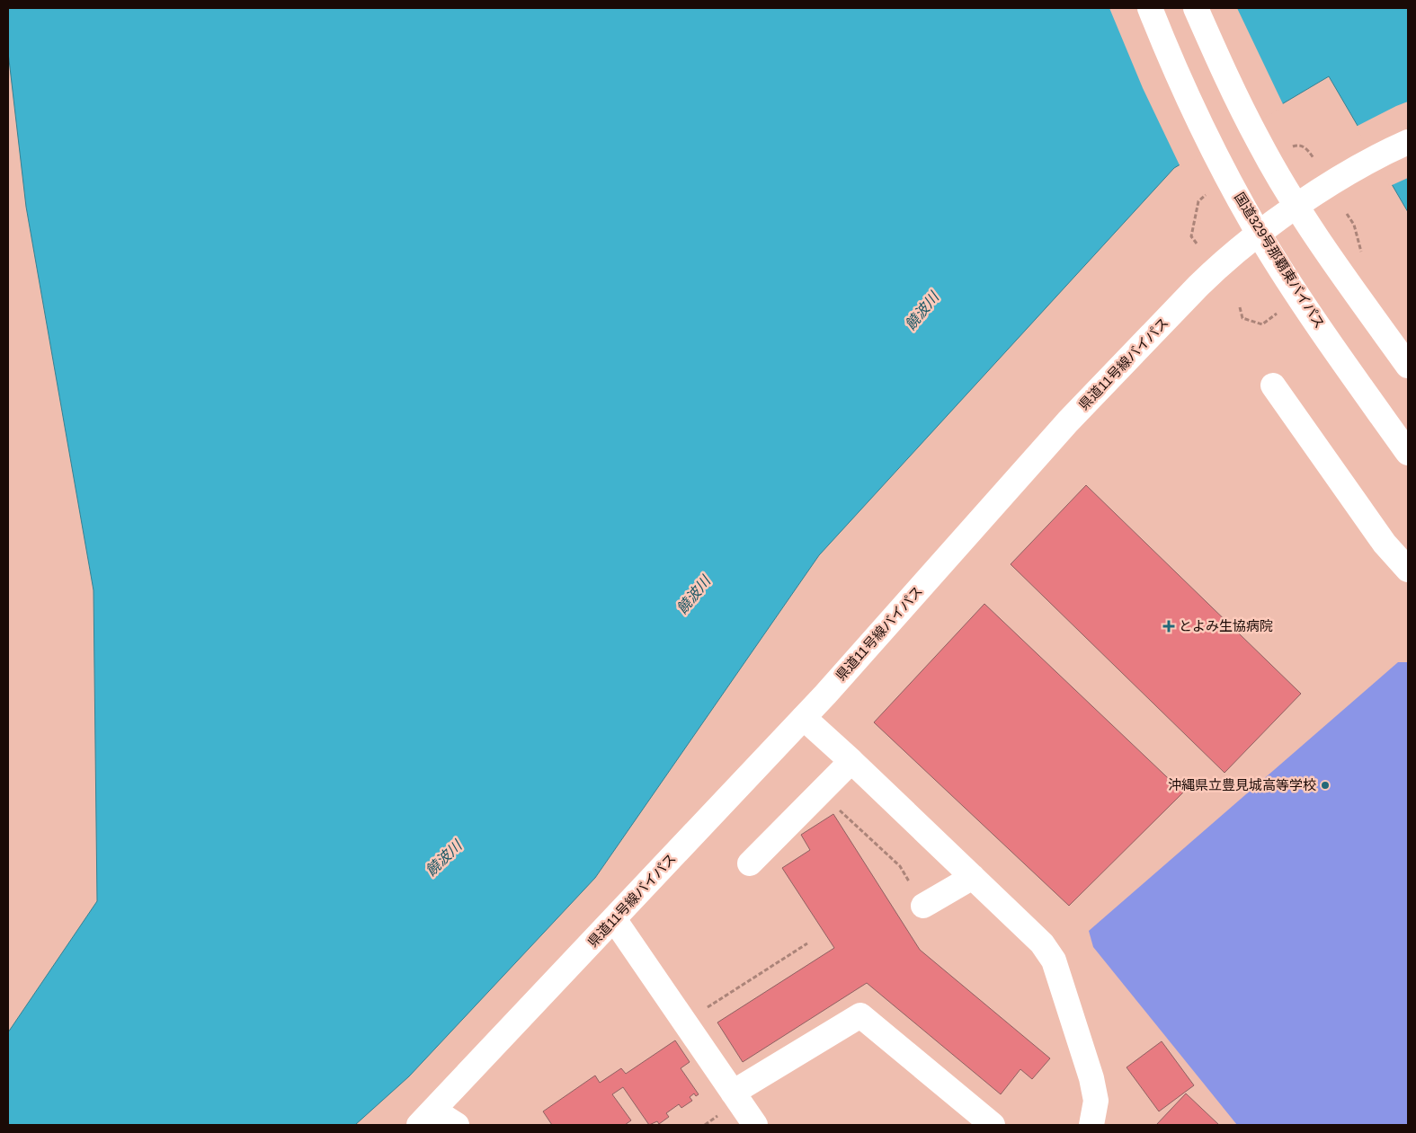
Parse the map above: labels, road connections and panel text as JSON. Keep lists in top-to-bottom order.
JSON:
{
  "streets": {
    "main road": ["国道329号那覇東バイパス", "県道11号線バイパス"]
  },
  "crossings": [
    ["国道329号那覇東バイパス", "県道11号線バイパス"]
  ],
  "water": ["饒波川"],
  "places": {
    "health": ["とよみ生協病院"],
    "other": ["沖縄県立豊見城高等学校"]
  }
}
